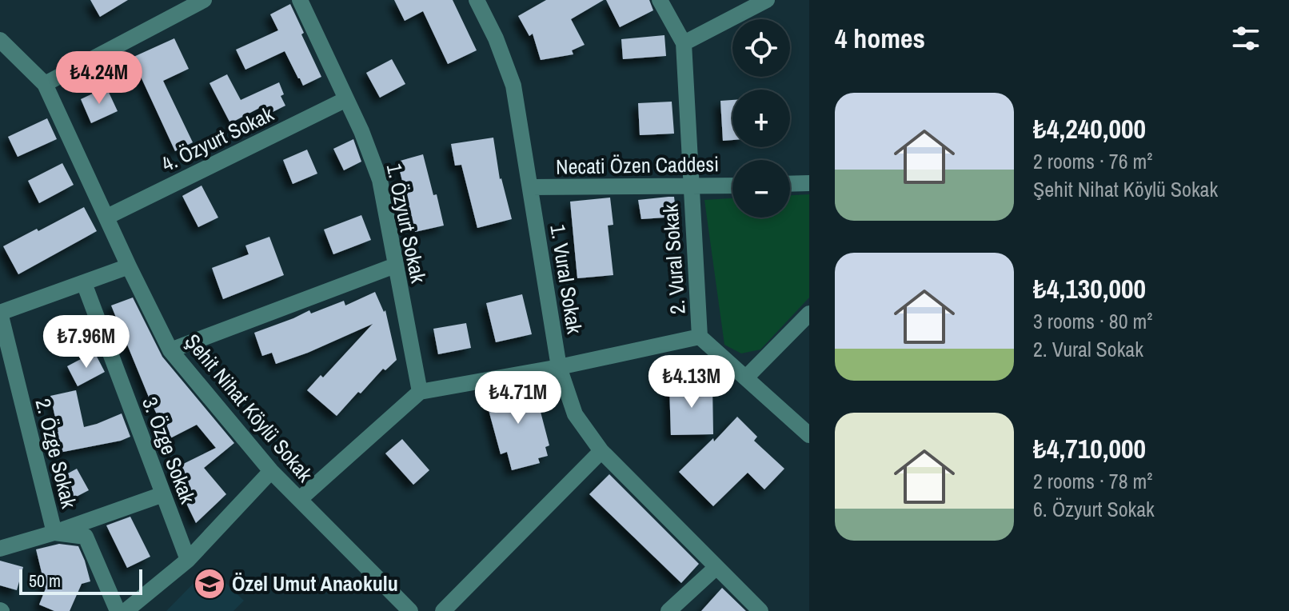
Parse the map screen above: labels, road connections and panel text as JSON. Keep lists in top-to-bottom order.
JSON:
{
  "streets": {
    "street": [
      "4. Özyurt Sokak",
      "Necati Özen Caddesi",
      "1. Özyurt Sokak",
      "2. Vural Sokak",
      "1. Vural Sokak",
      "Şehit Nihat Köylü Sokak",
      "3. Özge Sokak",
      "2. Özge Sokak"
    ]
  },
  "crossings": [
    ["4. Özyurt Sokak", "1. Özyurt Sokak"],
    ["4. Özyurt Sokak", "Şehit Nihat Köylü Sokak"],
    ["Necati Özen Caddesi", "2. Vural Sokak"],
    ["Necati Özen Caddesi", "1. Vural Sokak"]
  ],
  "places": {
    "school or university": ["Özel Umut Anaokulu"]
  },
  "scale_bar": "50 m",
  "page": {
    "heading": "4 homes",
    "map_buttons": ["+", "−"],
    "price": [
      "₺4.24M",
      "₺7.96M",
      "₺4.13M",
      "₺4.71M"
    ],
    "list": [
      {
        "name": "₺4,240,000",
        "note": "2 rooms · 76 m² · Şehit Nihat Köylü Sokak"
      },
      {
        "name": "₺4,130,000",
        "note": "3 rooms · 80 m² · 2. Vural Sokak"
      },
      {
        "name": "₺4,710,000",
        "note": "2 rooms · 78 m² · 6. Özyurt Sokak"
      }
    ],
    "scale": "50 m"
  }
}
